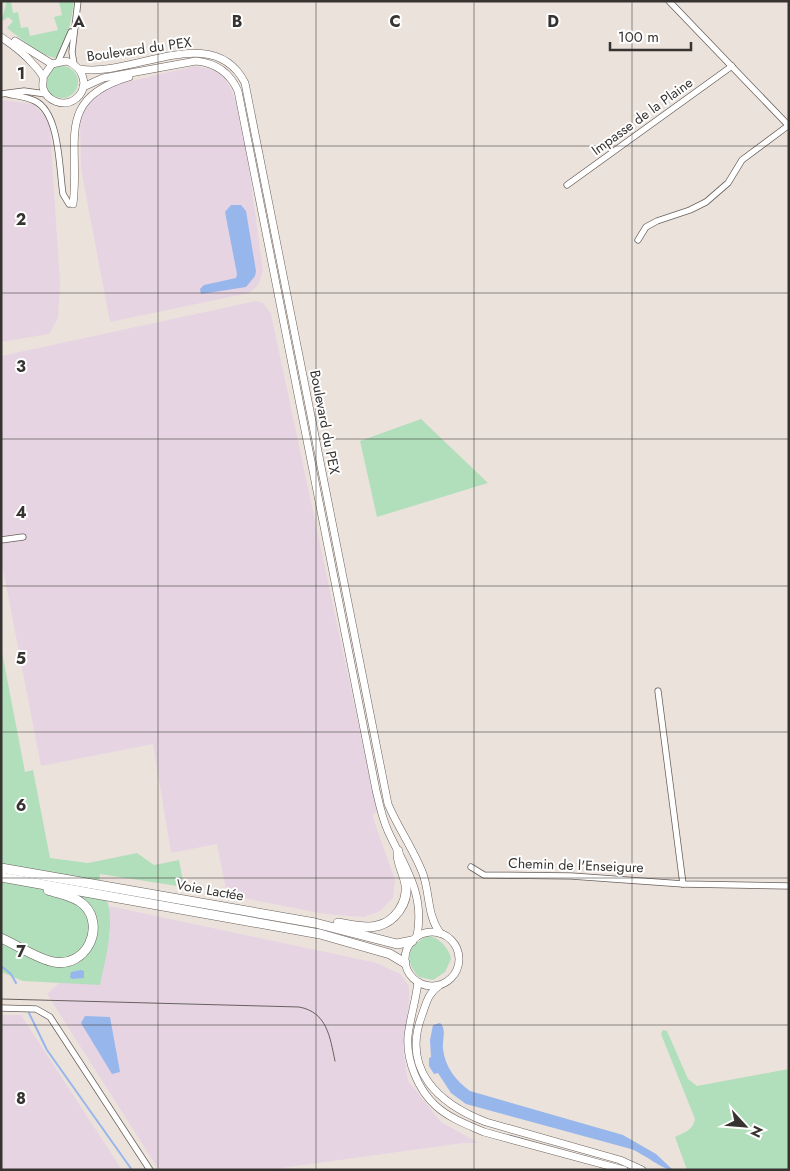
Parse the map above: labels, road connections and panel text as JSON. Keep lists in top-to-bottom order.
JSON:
{
  "streets": {
    "highway": ["Voie Lactée"],
    "main road": ["Boulevard du PEX"],
    "street": ["Impasse de la Plaine", "Chemin de l'Enseigure"]
  },
  "crossings": [
    ["Boulevard du PEX", "Voie Lactée"]
  ],
  "scale_bar": "100 m",
  "north": "bottom right",
  "grid": {
    "columns": [
      "A",
      "B",
      "C",
      "D"
    ],
    "rows": [
      "1",
      "2",
      "3",
      "4",
      "5",
      "6",
      "7",
      "8"
    ]
  }
}
